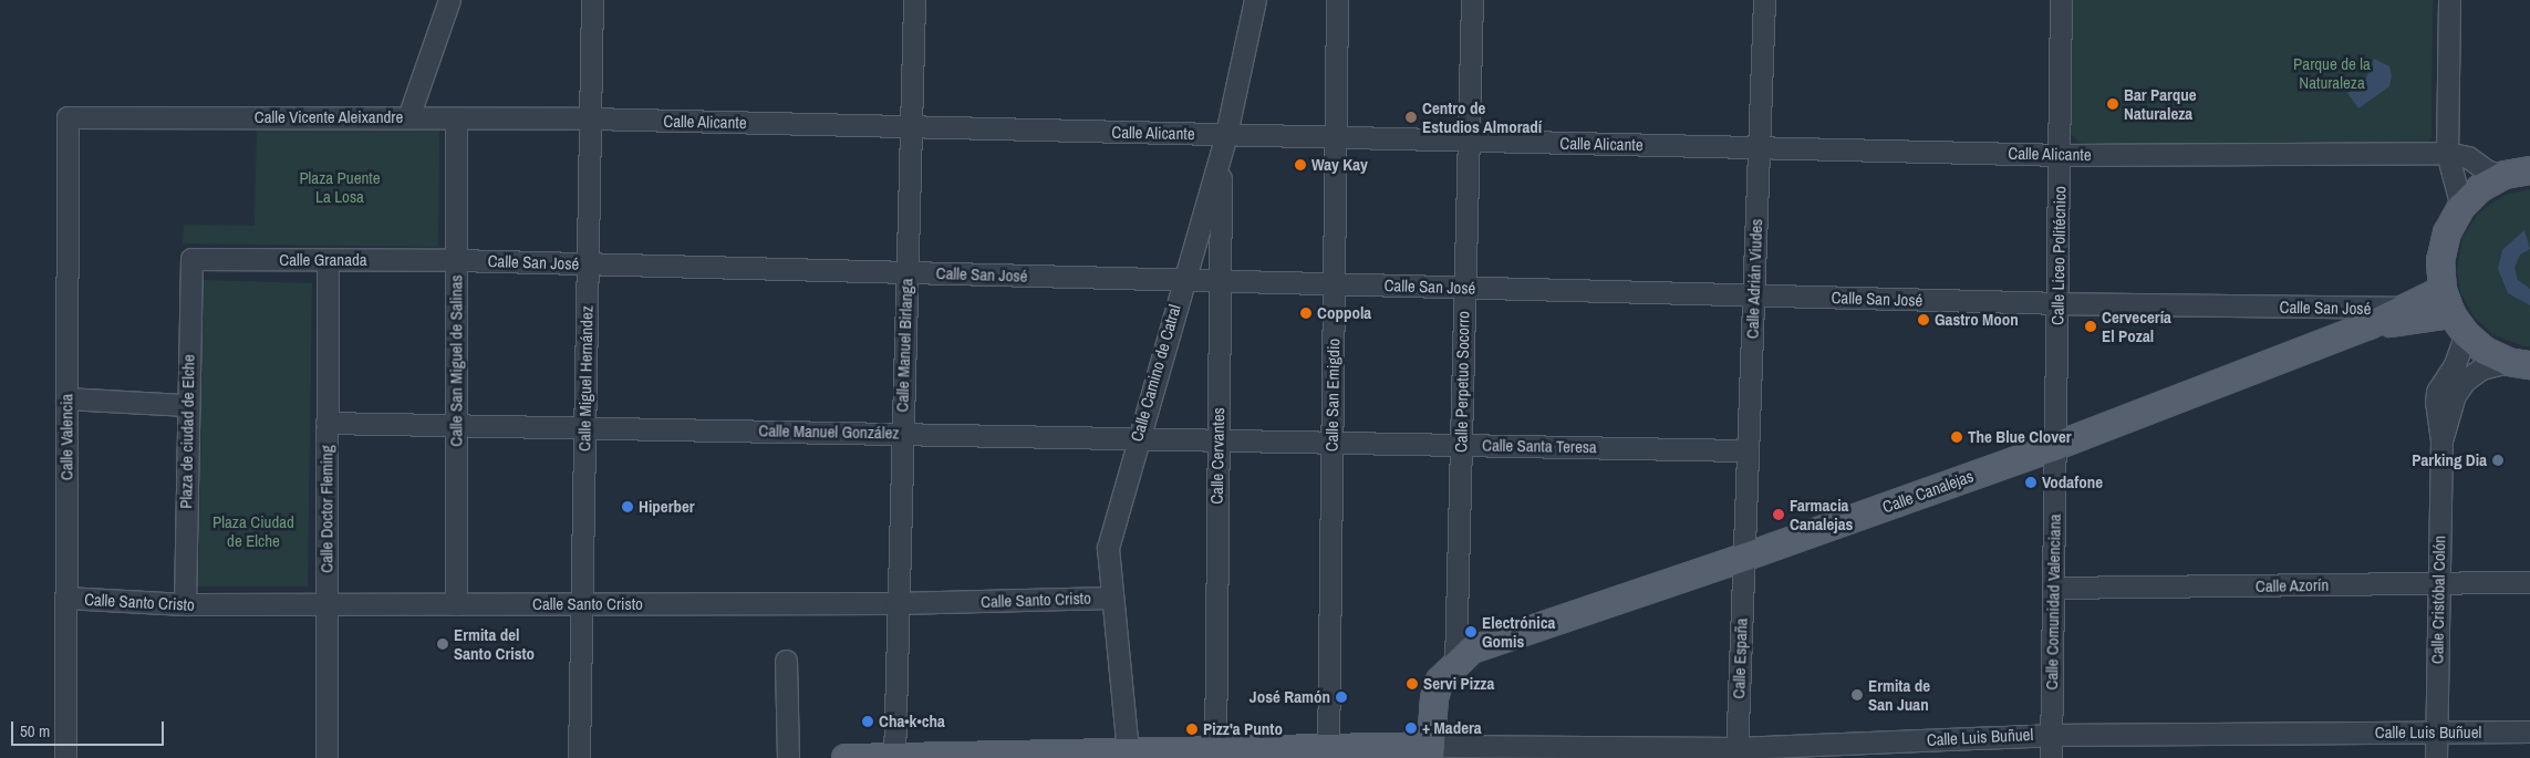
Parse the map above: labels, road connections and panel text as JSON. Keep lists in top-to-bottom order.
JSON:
{
  "streets": {
    "main road": ["Calle Canalejas"],
    "street": [
      "Calle Vicente Aleixandre",
      "Calle Alicante",
      "Calle Liceo Politécnico",
      "Calle Granada",
      "Calle San José",
      "Calle Adrián Viudes",
      "Calle Manuel Birlanga",
      "Calle San Miguel de Salinas",
      "Calle Camino de Catral",
      "Calle Miguel Hernández",
      "Calle Perpetuo Socorro",
      "Calle San Emigdio",
      "Plaza de ciudad de Elche",
      "Calle Manuel González",
      "Calle Valencia",
      "Calle Santa Teresa",
      "Calle Cervantes",
      "Calle Doctor Fleming",
      "Calle Azorín",
      "Calle Santo Cristo",
      "Calle Cristóbal Colón",
      "Calle Comunidad Valenciana",
      "Calle España",
      "Calle Luis Buñuel"
    ]
  },
  "crossings": [
    ["Calle Vicente Aleixandre", "Calle Alicante"],
    ["Calle Vicente Aleixandre", "Calle San Miguel de Salinas"],
    ["Calle Vicente Aleixandre", "Calle Miguel Hernández"],
    ["Calle Vicente Aleixandre", "Calle Valencia"],
    ["Calle Alicante", "Calle Liceo Politécnico"],
    ["Calle Alicante", "Calle Adrián Viudes"],
    ["Calle Alicante", "Calle Manuel Birlanga"],
    ["Calle Alicante", "Calle Camino de Catral"],
    ["Calle Alicante", "Calle Miguel Hernández"],
    ["Calle Alicante", "Calle Perpetuo Socorro"],
    ["Calle Alicante", "Calle San Emigdio"],
    ["Calle Liceo Politécnico", "Calle San José"],
    ["Calle Liceo Politécnico", "Calle Canalejas"],
    ["Calle Liceo Politécnico", "Calle Comunidad Valenciana"],
    ["Calle Granada", "Calle San José"],
    ["Calle Granada", "Calle San Miguel de Salinas"],
    ["Calle Granada", "Plaza de ciudad de Elche"],
    ["Calle Granada", "Calle Doctor Fleming"],
    ["Calle San José", "Calle Adrián Viudes"],
    ["Calle San José", "Calle Manuel Birlanga"],
    ["Calle San José", "Calle San Miguel de Salinas"],
    ["Calle San José", "Calle Camino de Catral"],
    ["Calle San José", "Calle Miguel Hernández"],
    ["Calle San José", "Calle Perpetuo Socorro"],
    ["Calle San José", "Calle San Emigdio"],
    ["Calle San José", "Calle Cervantes"],
    ["Calle San José", "Calle Canalejas"],
    ["Calle Adrián Viudes", "Calle Santa Teresa"],
    ["Calle Adrián Viudes", "Calle Canalejas"],
    ["Calle Adrián Viudes", "Calle España"],
    ["Calle Manuel Birlanga", "Calle Manuel González"],
    ["Calle Manuel Birlanga", "Calle Santo Cristo"],
    ["Calle San Miguel de Salinas", "Calle Manuel González"],
    ["Calle San Miguel de Salinas", "Calle Santo Cristo"],
    ["Calle Camino de Catral", "Calle Manuel González"],
    ["Calle Camino de Catral", "Calle Cervantes"],
    ["Calle Camino de Catral", "Calle Santo Cristo"],
    ["Calle Miguel Hernández", "Calle Manuel González"],
    ["Calle Miguel Hernández", "Calle Santo Cristo"],
    ["Calle Perpetuo Socorro", "Calle Santa Teresa"],
    ["Calle Perpetuo Socorro", "Calle Canalejas"],
    ["Calle San Emigdio", "Calle Manuel González"],
    ["Calle San Emigdio", "Calle Santa Teresa"],
    ["Plaza de ciudad de Elche", "Calle Santo Cristo"],
    ["Calle Manuel González", "Calle Santa Teresa"],
    ["Calle Manuel González", "Calle Cervantes"],
    ["Calle Manuel González", "Calle Doctor Fleming"],
    ["Calle Valencia", "Calle Santo Cristo"],
    ["Calle Canalejas", "Calle Cristóbal Colón"],
    ["Calle Canalejas", "Calle Comunidad Valenciana"],
    ["Calle Canalejas", "Calle España"],
    ["Calle Canalejas", "Calle Luis Buñuel"],
    ["Calle Doctor Fleming", "Calle Santo Cristo"],
    ["Calle Azorín", "Calle Cristóbal Colón"],
    ["Calle Azorín", "Calle Comunidad Valenciana"],
    ["Calle Cristóbal Colón", "Calle Luis Buñuel"],
    ["Calle Comunidad Valenciana", "Calle Luis Buñuel"],
    ["Calle España", "Calle Luis Buñuel"]
  ],
  "parks": ["Parque de la Naturaleza", "Plaza Puente La Losa", "Plaza Ciudad de Elche"],
  "places": [
    "Bar Parque Naturaleza",
    "Centro de Estudios Almoradí",
    "Way Kay",
    "Coppola",
    "Gastro Moon",
    "Cervecería El Pozal",
    "The Blue Clover",
    "Parking Dia",
    "Vodafone",
    "Hiperber",
    "Farmacia Canalejas",
    "Electrónica Gomis",
    "Ermita del Santo Cristo",
    "Servi Pizza",
    "Ermita de San Juan",
    "José Ramón",
    "Cha•k•cha",
    "+ Madera",
    "Pizz'a Punto"
  ],
  "scale_bar": "50 m"
}
